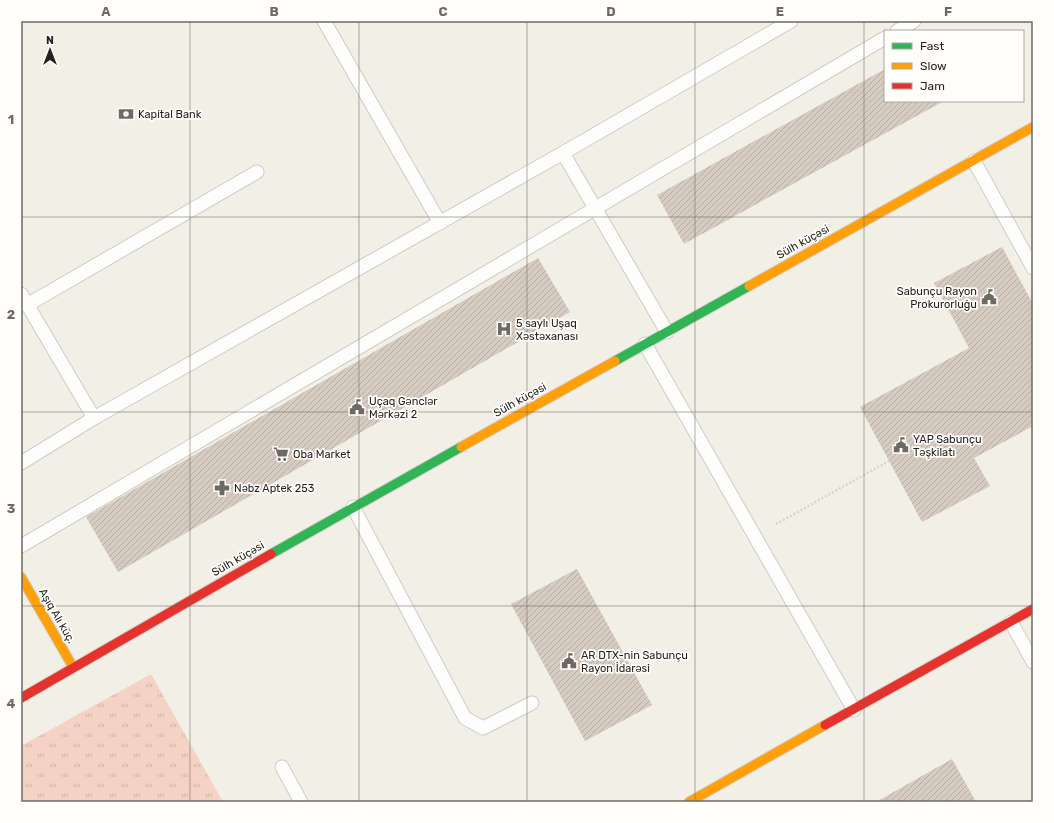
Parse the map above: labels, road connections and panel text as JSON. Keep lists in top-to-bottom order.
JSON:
{
  "streets": {
    "street": ["Sülh küçəsi", "Aşıq Alı küç."]
  },
  "crossings": [
    ["Sülh küçəsi", "Aşıq Alı küç."]
  ],
  "places": {
    "bank": ["Kapital Bank"],
    "public building": [
      "Sabunçu Rayon Prokurorluğu",
      "Uçaq Gənclər Mərkəzi 2",
      "YAP Sabunçu Təşkilatı",
      "AR DTX-nin Sabunçu Rayon İdarəsi"
    ],
    "hospital": ["5 saylı Uşaq Xəstəxanası"],
    "supermarket": ["Oba Market"],
    "pharmacy": ["Nəbz Aptek 253"]
  },
  "legend": ["Fast", "Slow", "Jam"],
  "north": "top",
  "grid": {
    "columns": [
      "A",
      "B",
      "C",
      "D",
      "E",
      "F"
    ],
    "rows": [
      "1",
      "2",
      "3",
      "4"
    ]
  }
}
